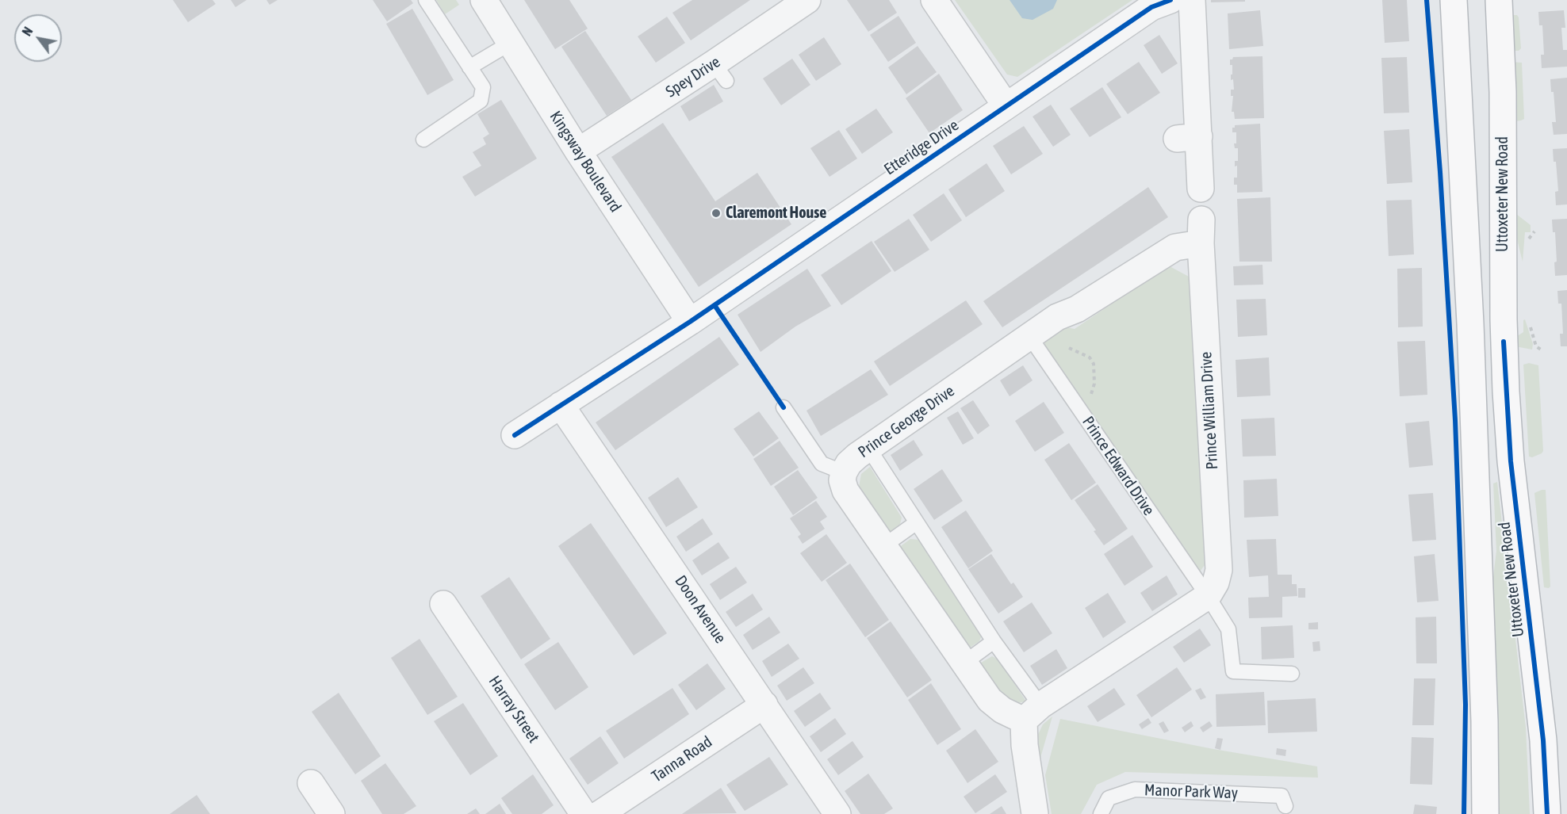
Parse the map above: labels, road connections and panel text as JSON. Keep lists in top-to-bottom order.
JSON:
{
  "streets": {
    "highway": ["Uttoxeter New Road"],
    "street": [
      "Spey Drive",
      "Etteridge Drive",
      "Kingsway Boulevard",
      "Prince William Drive",
      "Prince George Drive",
      "Doon Avenue",
      "Harray Street",
      "Tanna Road"
    ],
    "lane": ["Prince Edward Drive", "Manor Park Way"]
  },
  "crossings": [
    ["Spey Drive", "Kingsway Boulevard"],
    ["Etteridge Drive", "Kingsway Boulevard"],
    ["Etteridge Drive", "Doon Avenue"],
    ["Prince William Drive", "Prince George Drive"],
    ["Prince William Drive", "Prince Edward Drive"],
    ["Prince George Drive", "Prince Edward Drive"],
    ["Doon Avenue", "Tanna Road"]
  ],
  "places": ["Claremont House"],
  "north": "top left"
}
